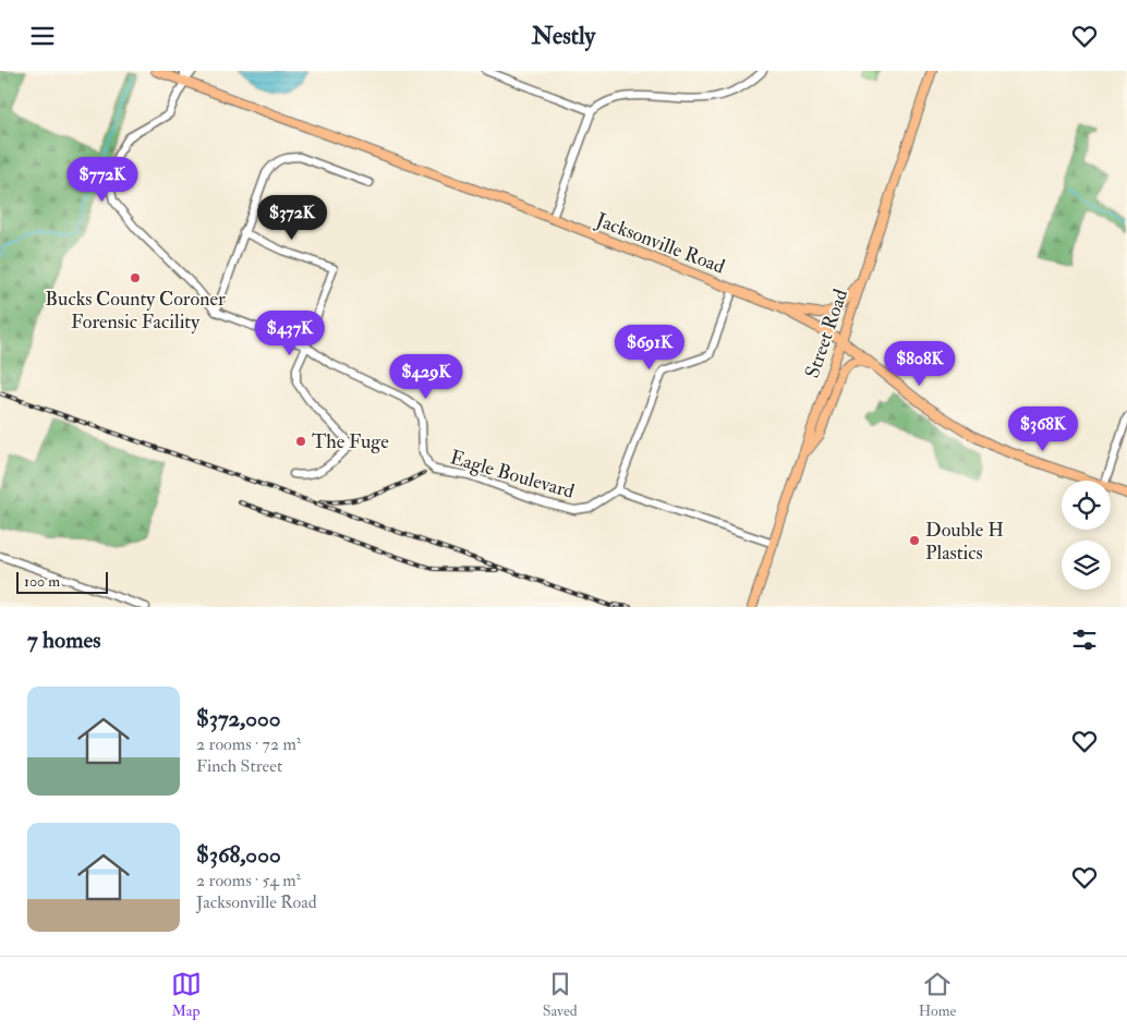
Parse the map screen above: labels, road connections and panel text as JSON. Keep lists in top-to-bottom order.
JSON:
{
  "streets": {
    "main road": ["Jacksonville Road", "Street Road"],
    "street": ["Eagle Boulevard"]
  },
  "crossings": [
    ["Jacksonville Road", "Street Road"]
  ],
  "places": ["Bucks County Coroner Forensic Facility", "The Fuge", "Double H Plastics"],
  "scale_bar": "100 m",
  "page": {
    "header": "Nestly",
    "price": [
      "$772K",
      "$372K",
      "$437K",
      "$691K",
      "$808K",
      "$429K",
      "$368K"
    ],
    "scale": "100 m",
    "heading": "7 homes",
    "list": [
      {
        "name": "$372,000",
        "note": "2 rooms · 72 m² · Finch Street"
      },
      {
        "name": "$368,000",
        "note": "2 rooms · 54 m² · Jacksonville Road"
      }
    ],
    "tabs": ["Map", "Saved", "Home"]
  }
}
